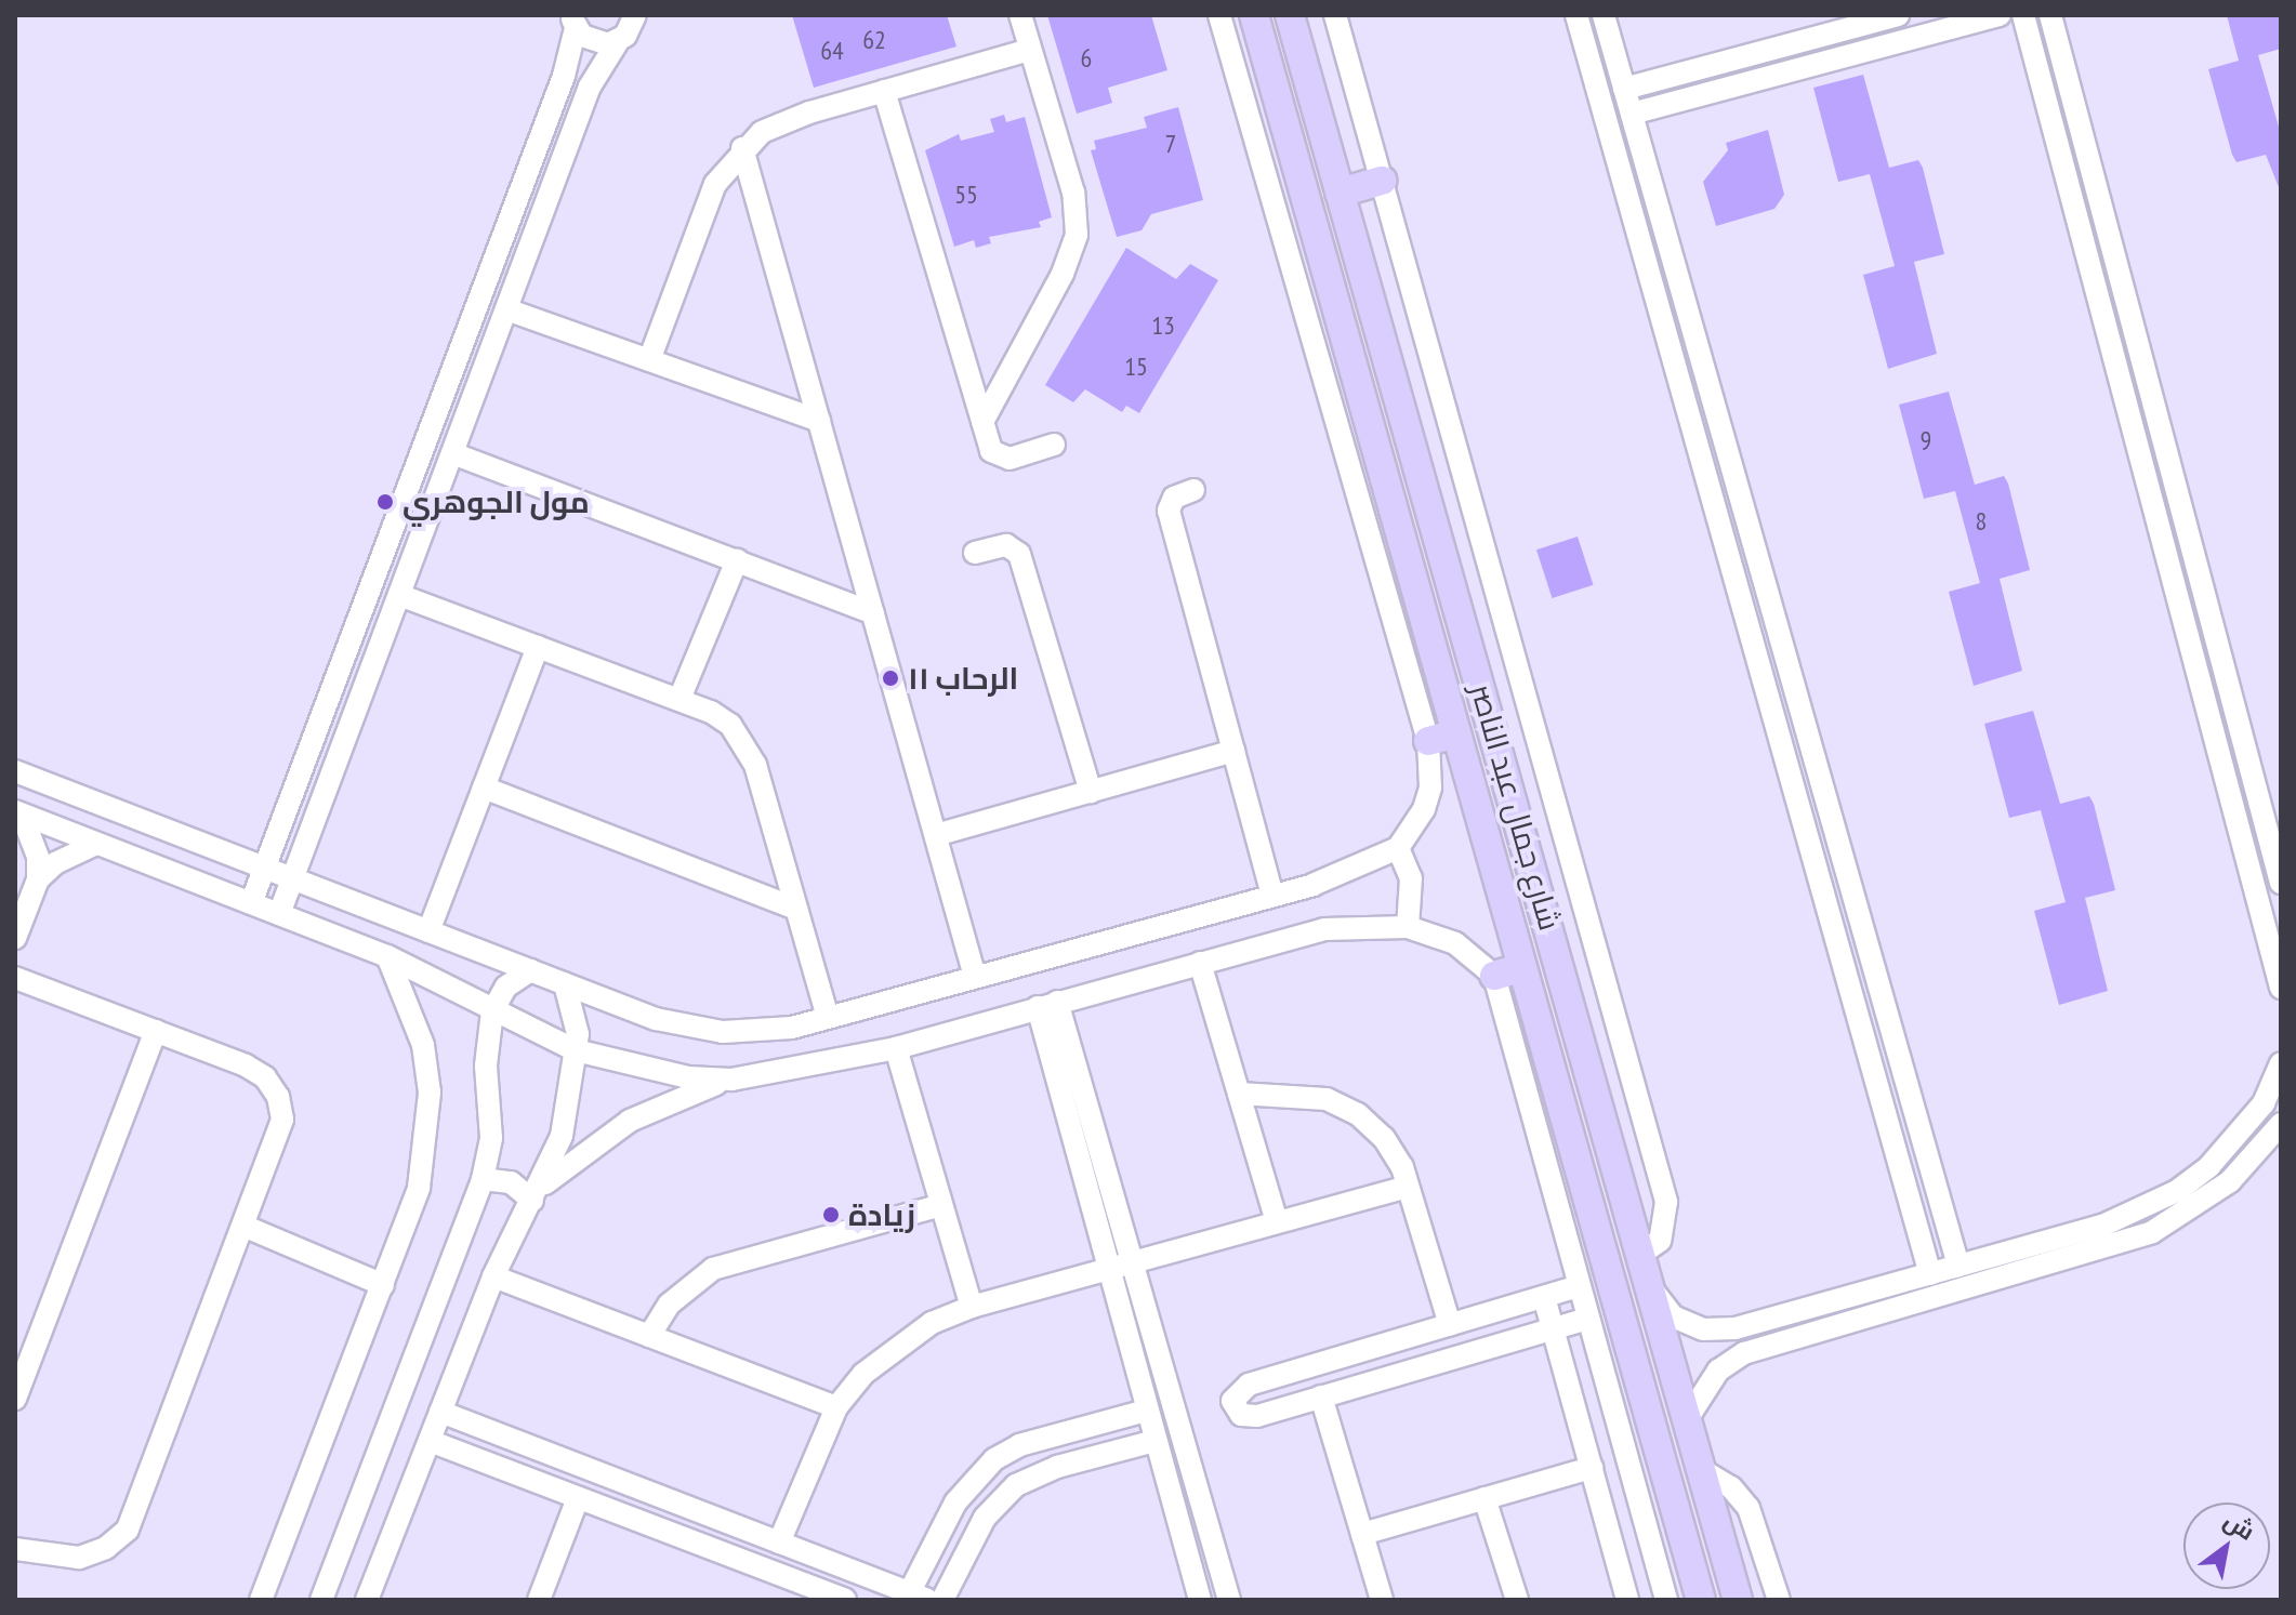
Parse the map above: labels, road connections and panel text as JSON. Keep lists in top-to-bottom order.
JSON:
{
  "streets": {
    "main road": ["شارع جمال عبد الناصر"]
  },
  "places": ["مول الجوهري", "الرحاب ١١", "زيادة"],
  "house_numbers": [
    "62",
    "64",
    "6",
    "7",
    "55",
    "13",
    "15",
    "9",
    "8"
  ],
  "north": "top right"
}
